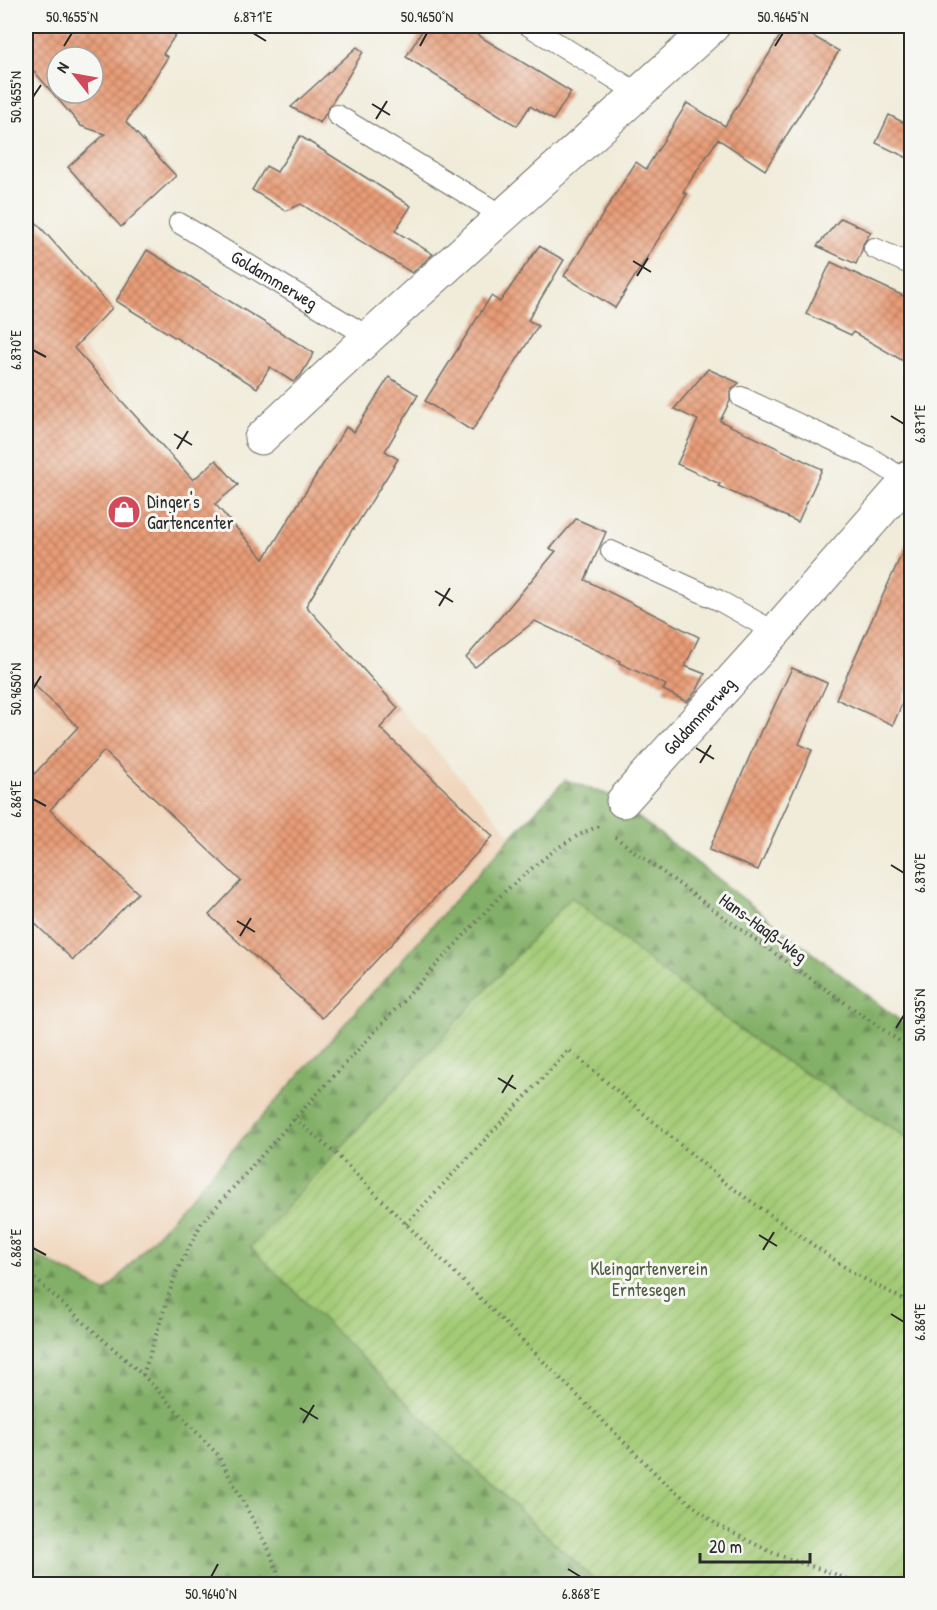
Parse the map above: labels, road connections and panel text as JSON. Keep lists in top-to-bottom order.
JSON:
{
  "streets": {
    "street": ["Goldammerweg"],
    "path": ["Hans-Haaß-Weg"]
  },
  "parks": ["Kleingartenverein Erntesegen"],
  "places": {
    "shop": ["Dinger's Gartencenter"]
  },
  "scale_bar": "20 m",
  "north": "top left",
  "coordinates": [
    "50.9655°N",
    "6.871°E",
    "50.9650°N",
    "50.9645°N",
    "6.870°E",
    "6.869°E",
    "50.9635°N",
    "6.868°E",
    "50.9640°N"
  ]
}
